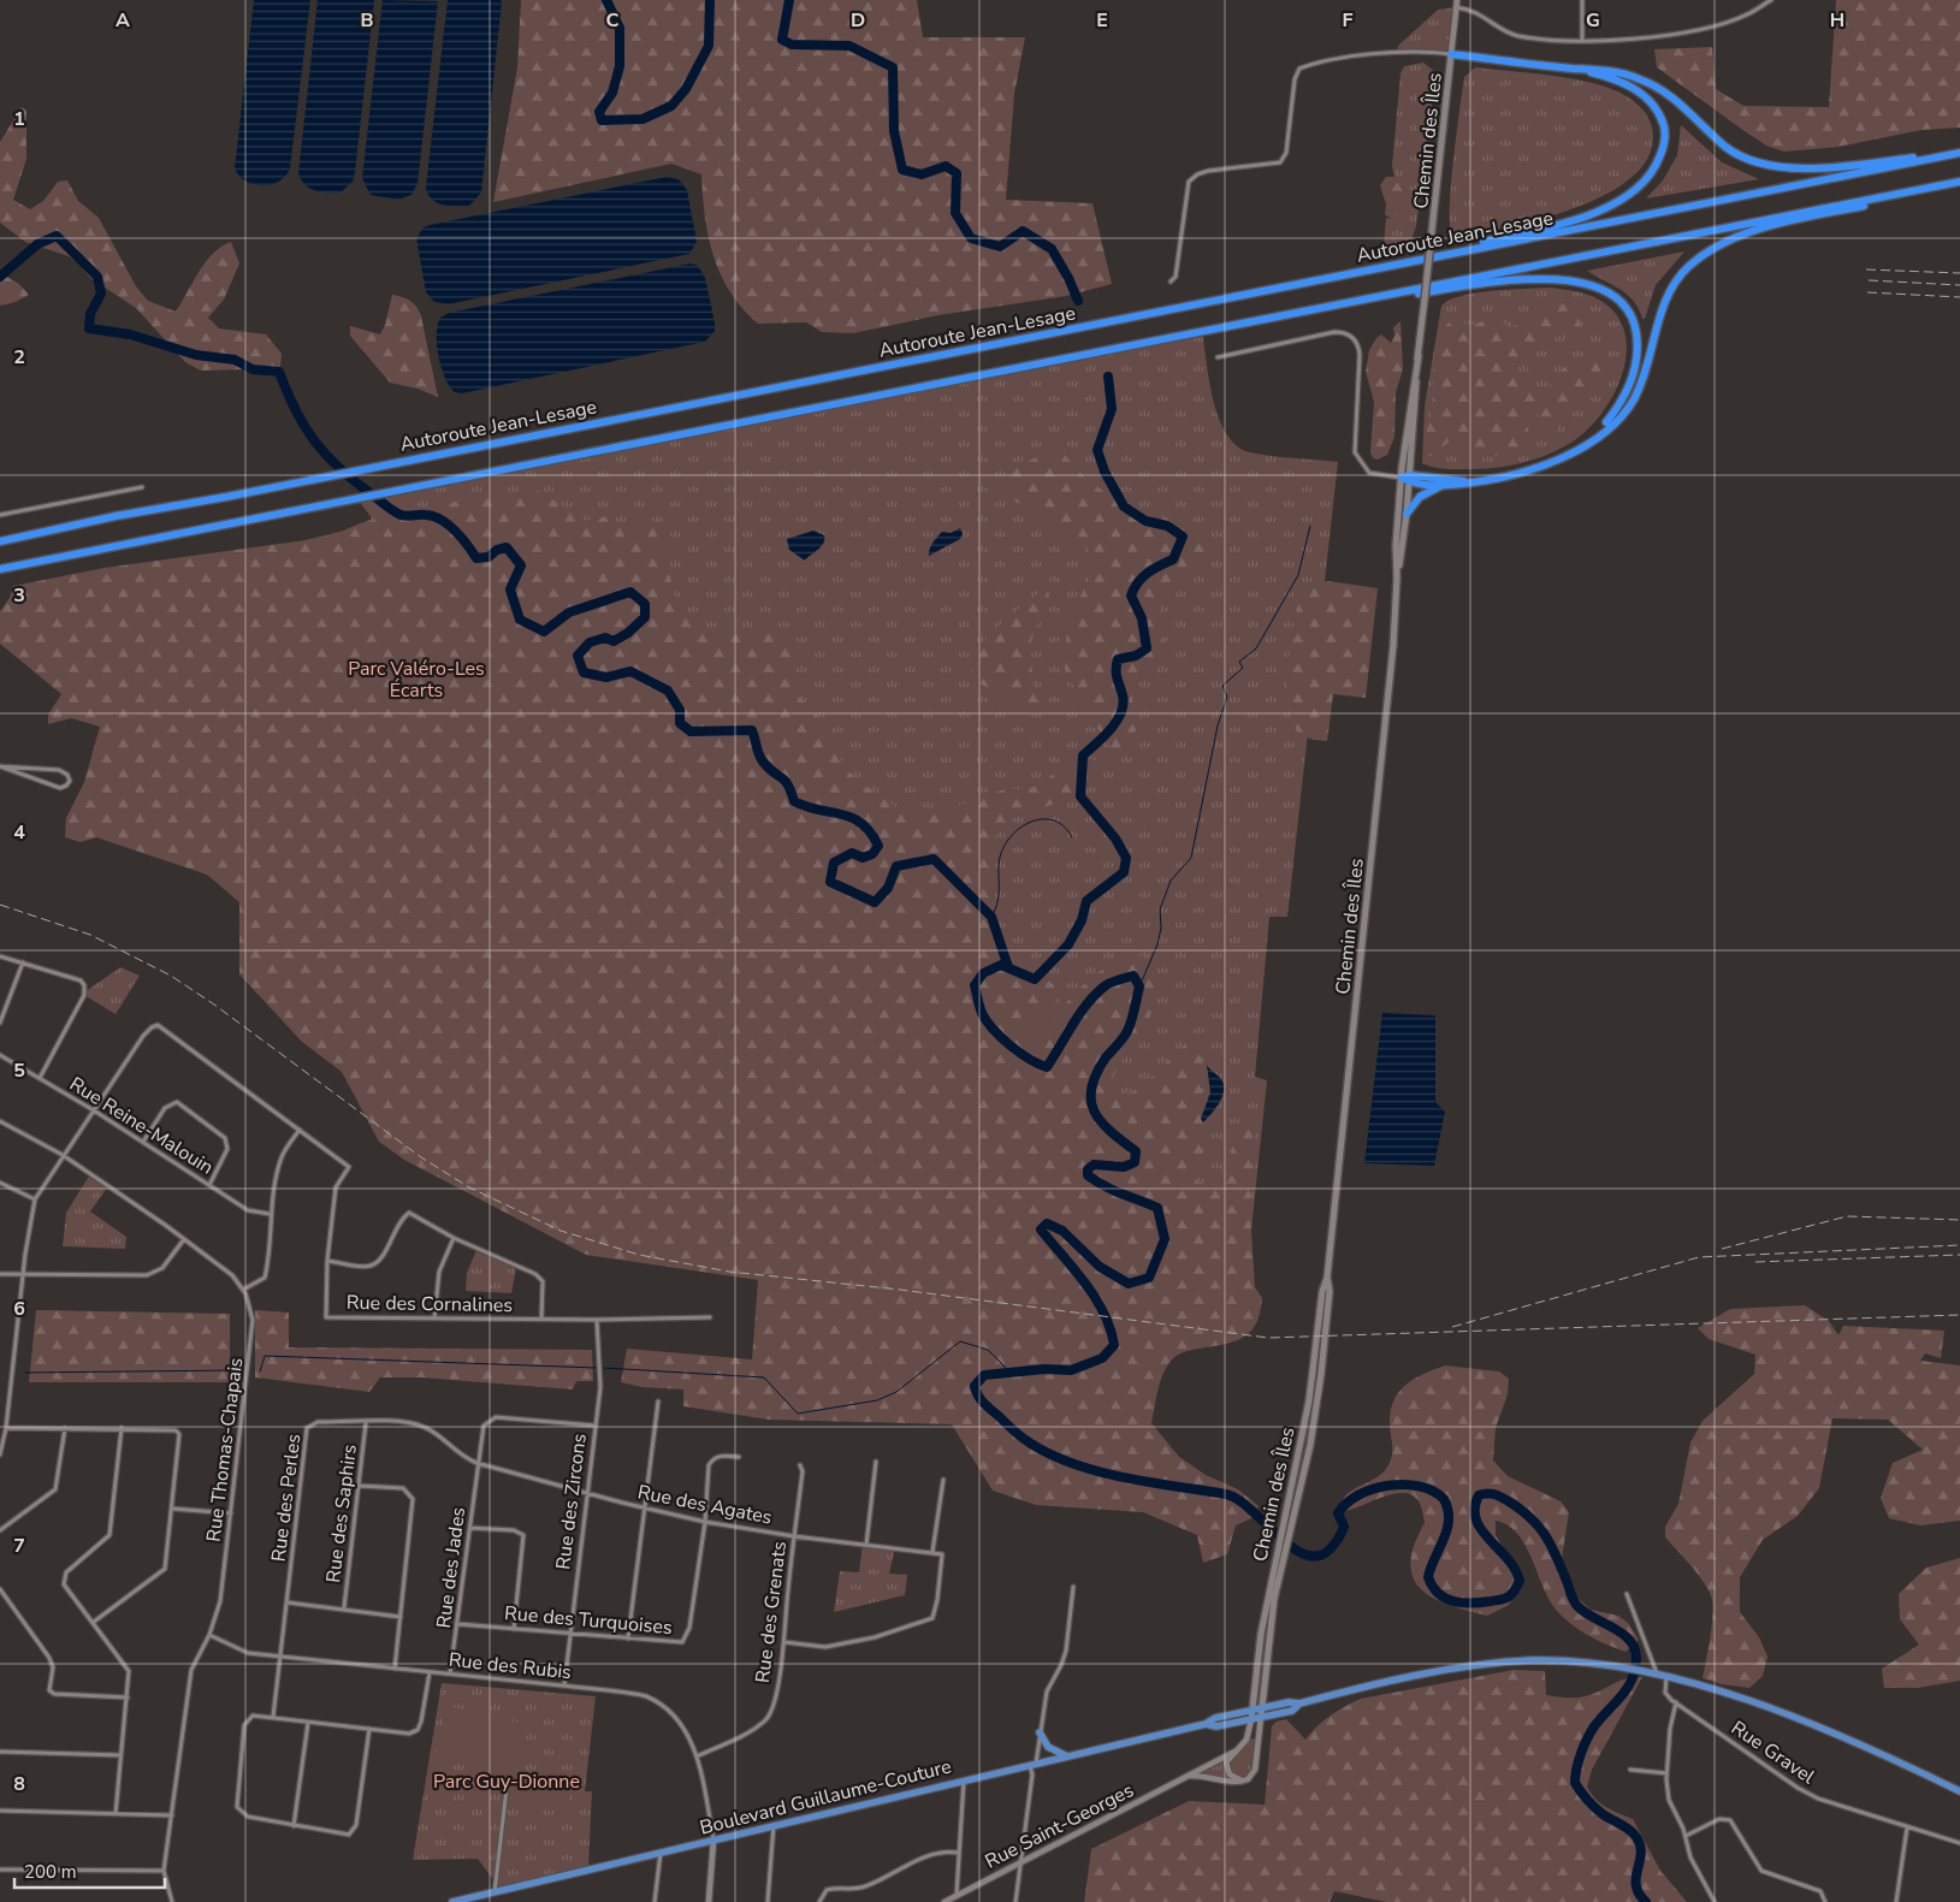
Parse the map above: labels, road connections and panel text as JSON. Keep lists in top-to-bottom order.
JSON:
{
  "streets": {
    "highway": ["Autoroute Jean-Lesage"],
    "main road": ["Chemin des Îles", "Boulevard Guillaume-Couture"],
    "street": [
      "Rue Reine-Malouin",
      "Rue des Cornalines",
      "Rue Thomas-Chapais",
      "Rue des Perles",
      "Rue des Zircons",
      "Rue des Agates",
      "Rue des Saphirs",
      "Rue des Jades",
      "Rue des Grenats",
      "Rue des Turquoises",
      "Rue des Rubis",
      "Rue Gravel",
      "Rue Saint-Georges"
    ]
  },
  "crossings": [
    ["Chemin des Îles", "Boulevard Guillaume-Couture"],
    ["Rue Reine-Malouin", "Rue des Cornalines"],
    ["Rue des Cornalines", "Rue des Zircons"],
    ["Rue Thomas-Chapais", "Rue des Rubis"],
    ["Rue des Perles", "Rue des Agates"],
    ["Rue des Perles", "Rue des Saphirs"],
    ["Rue des Perles", "Rue des Jades"],
    ["Rue des Perles", "Rue des Rubis"],
    ["Rue des Zircons", "Rue des Agates"],
    ["Rue des Zircons", "Rue des Jades"],
    ["Rue des Zircons", "Rue des Turquoises"],
    ["Rue des Zircons", "Rue des Rubis"],
    ["Rue des Agates", "Rue des Jades"],
    ["Rue des Agates", "Rue des Grenats"],
    ["Rue des Agates", "Rue des Turquoises"],
    ["Rue des Jades", "Rue des Turquoises"],
    ["Rue des Jades", "Rue des Rubis"],
    ["Rue des Grenats", "Rue des Rubis"],
    ["Rue des Rubis", "Boulevard Guillaume-Couture"]
  ],
  "parks": ["Parc Valéro-Les Écarts", "Parc Guy-Dionne"],
  "scale_bar": "200 m",
  "grid": {
    "columns": [
      "A",
      "B",
      "C",
      "D",
      "E",
      "F",
      "G",
      "H"
    ],
    "rows": [
      "1",
      "2",
      "3",
      "4",
      "5",
      "6",
      "7",
      "8"
    ]
  }
}
